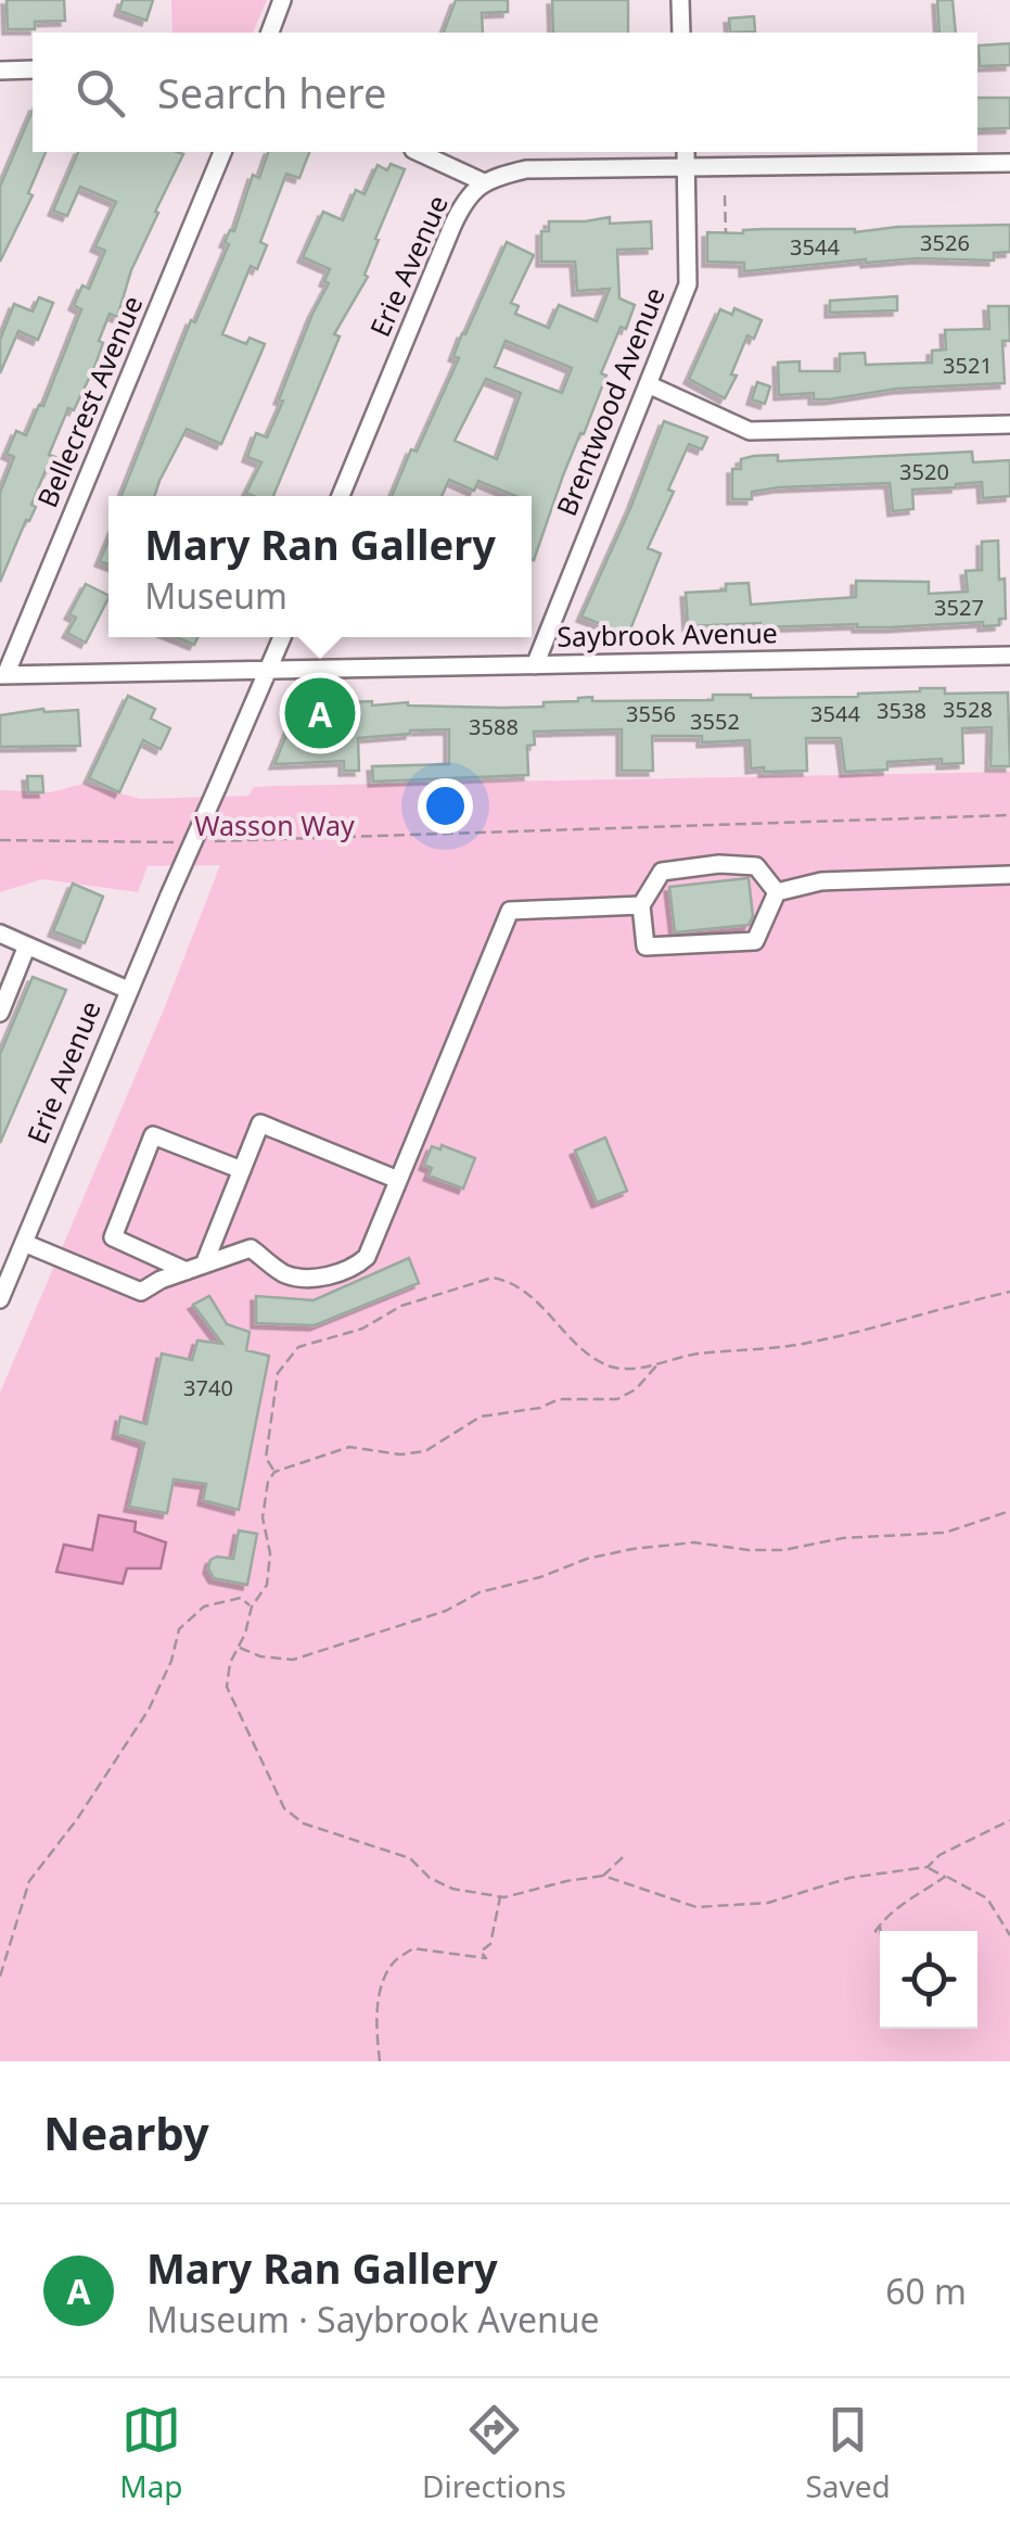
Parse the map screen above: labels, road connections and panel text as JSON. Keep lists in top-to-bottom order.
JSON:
{
  "streets": {
    "street": [
      "Erie Avenue",
      "Bellecrest Avenue",
      "Brentwood Avenue",
      "Saybrook Avenue"
    ]
  },
  "crossings": [
    ["Erie Avenue", "Brentwood Avenue"],
    ["Erie Avenue", "Saybrook Avenue"],
    ["Bellecrest Avenue", "Saybrook Avenue"],
    ["Brentwood Avenue", "Saybrook Avenue"]
  ],
  "parks": ["Wasson Way"],
  "house_numbers": [
    "3526",
    "3544",
    "3521",
    "3520",
    "3527",
    "3528",
    "3538",
    "3556",
    "3544",
    "3552",
    "3588",
    "3740"
  ],
  "page": {
    "search": "Search here",
    "popup": ["Mary Ran Gallery", "Museum"],
    "pins": "A",
    "heading": "Nearby",
    "list": [
      {
        "mark": "A",
        "name": "Mary Ran Gallery",
        "note": "Museum · Saybrook Avenue",
        "value": "60 m"
      }
    ],
    "nav": ["Map", "Directions", "Saved"]
  }
}
